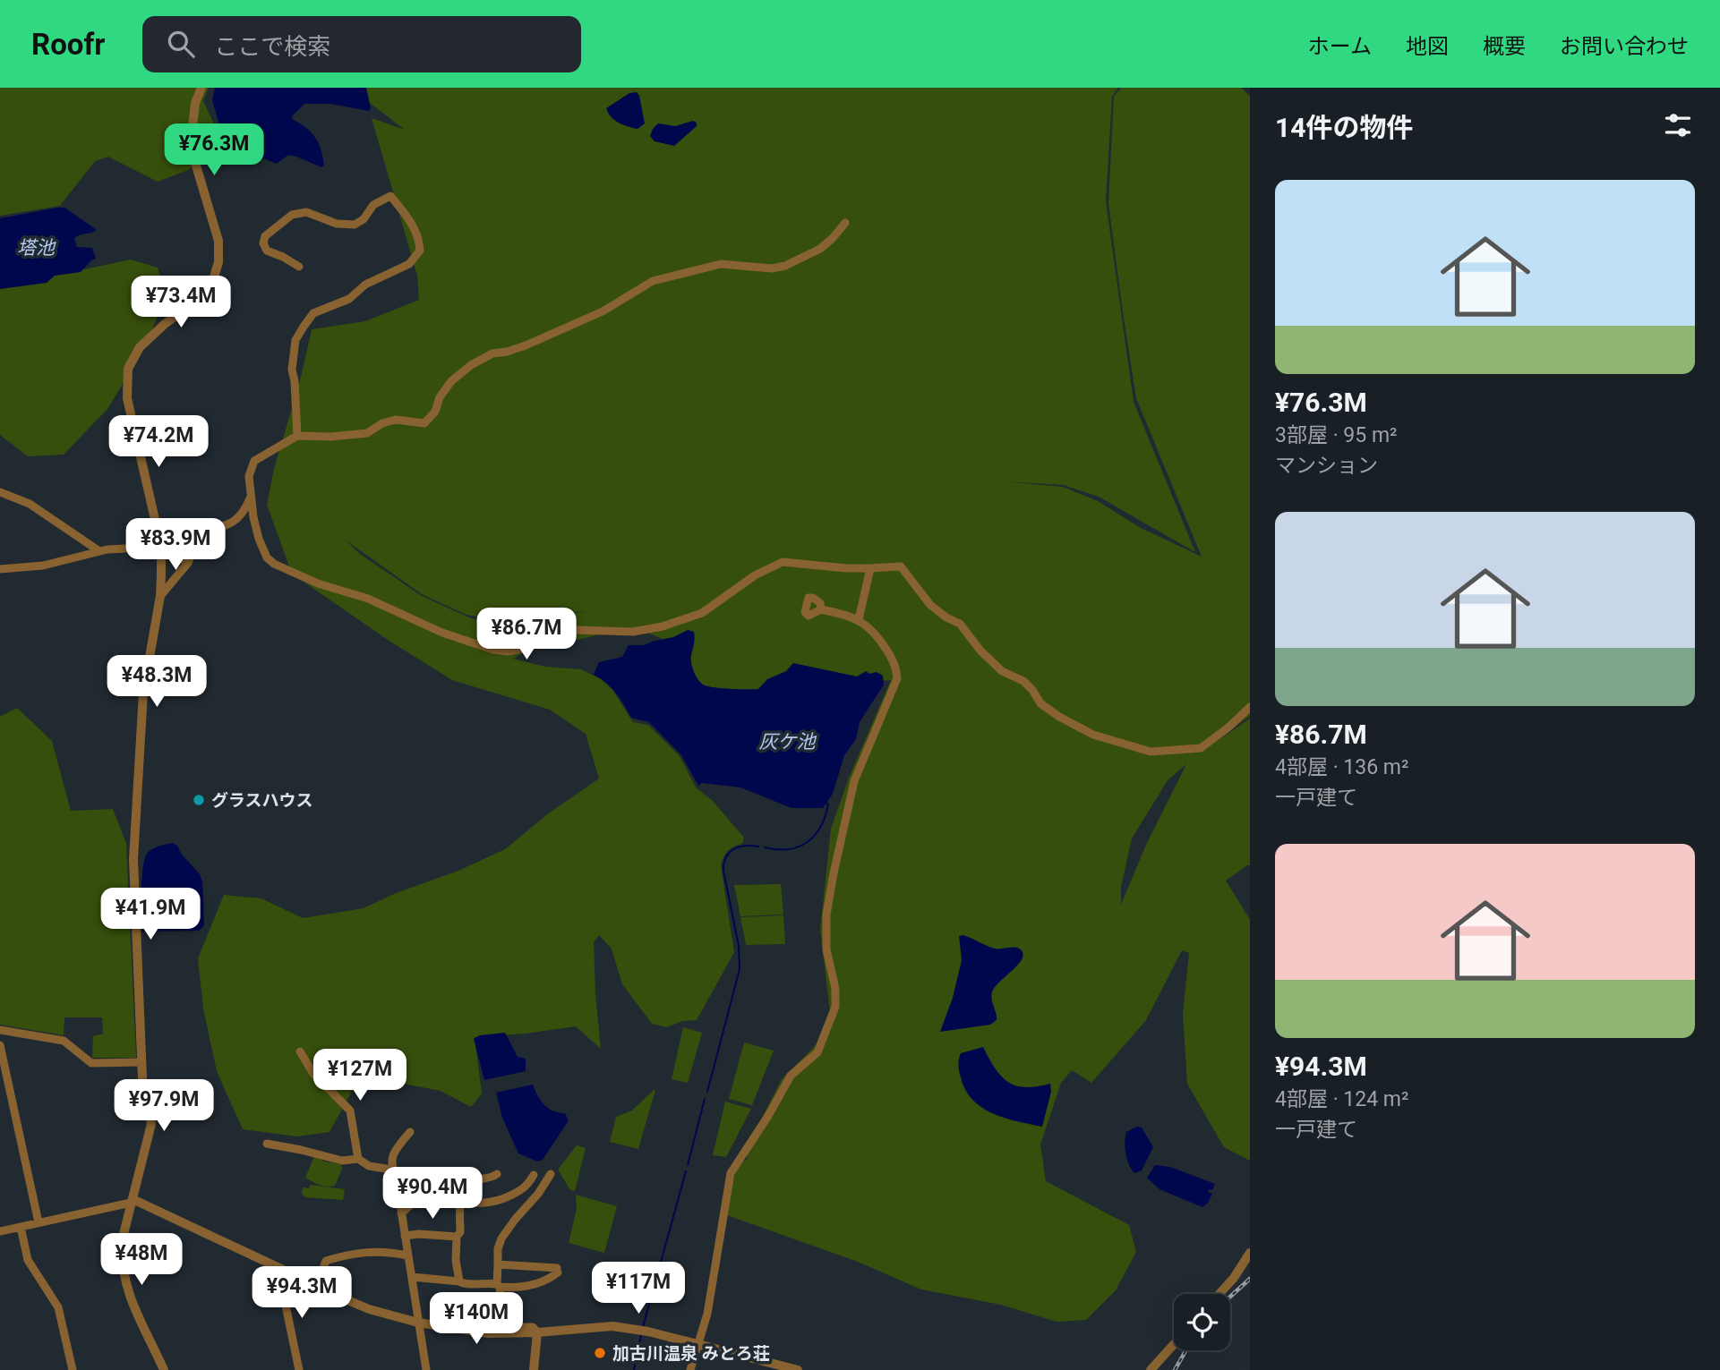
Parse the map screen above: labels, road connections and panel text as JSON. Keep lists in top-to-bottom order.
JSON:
{
  "water": ["塔池", "灰ケ池"],
  "places": ["グラスハウス", "加古川温泉 みとろ荘"],
  "page": {
    "header": "Roofr",
    "search": "ここで検索",
    "nav": [
      "ホーム",
      "地図",
      "概要",
      "お問い合わせ"
    ],
    "heading": "14件の物件",
    "price": [
      "¥76.3M",
      "¥73.4M",
      "¥74.2M",
      "¥83.9M",
      "¥86.7M",
      "¥48.3M",
      "¥41.9M",
      "¥127M",
      "¥97.9M",
      "¥90.4M",
      "¥48M",
      "¥117M",
      "¥94.3M",
      "¥140M"
    ],
    "list": [
      {
        "name": "¥76.3M",
        "note": "3部屋 · 95 m² · マンション"
      },
      {
        "name": "¥86.7M",
        "note": "4部屋 · 136 m² · 一戸建て"
      },
      {
        "name": "¥94.3M",
        "note": "4部屋 · 124 m² · 一戸建て"
      }
    ]
  }
}
